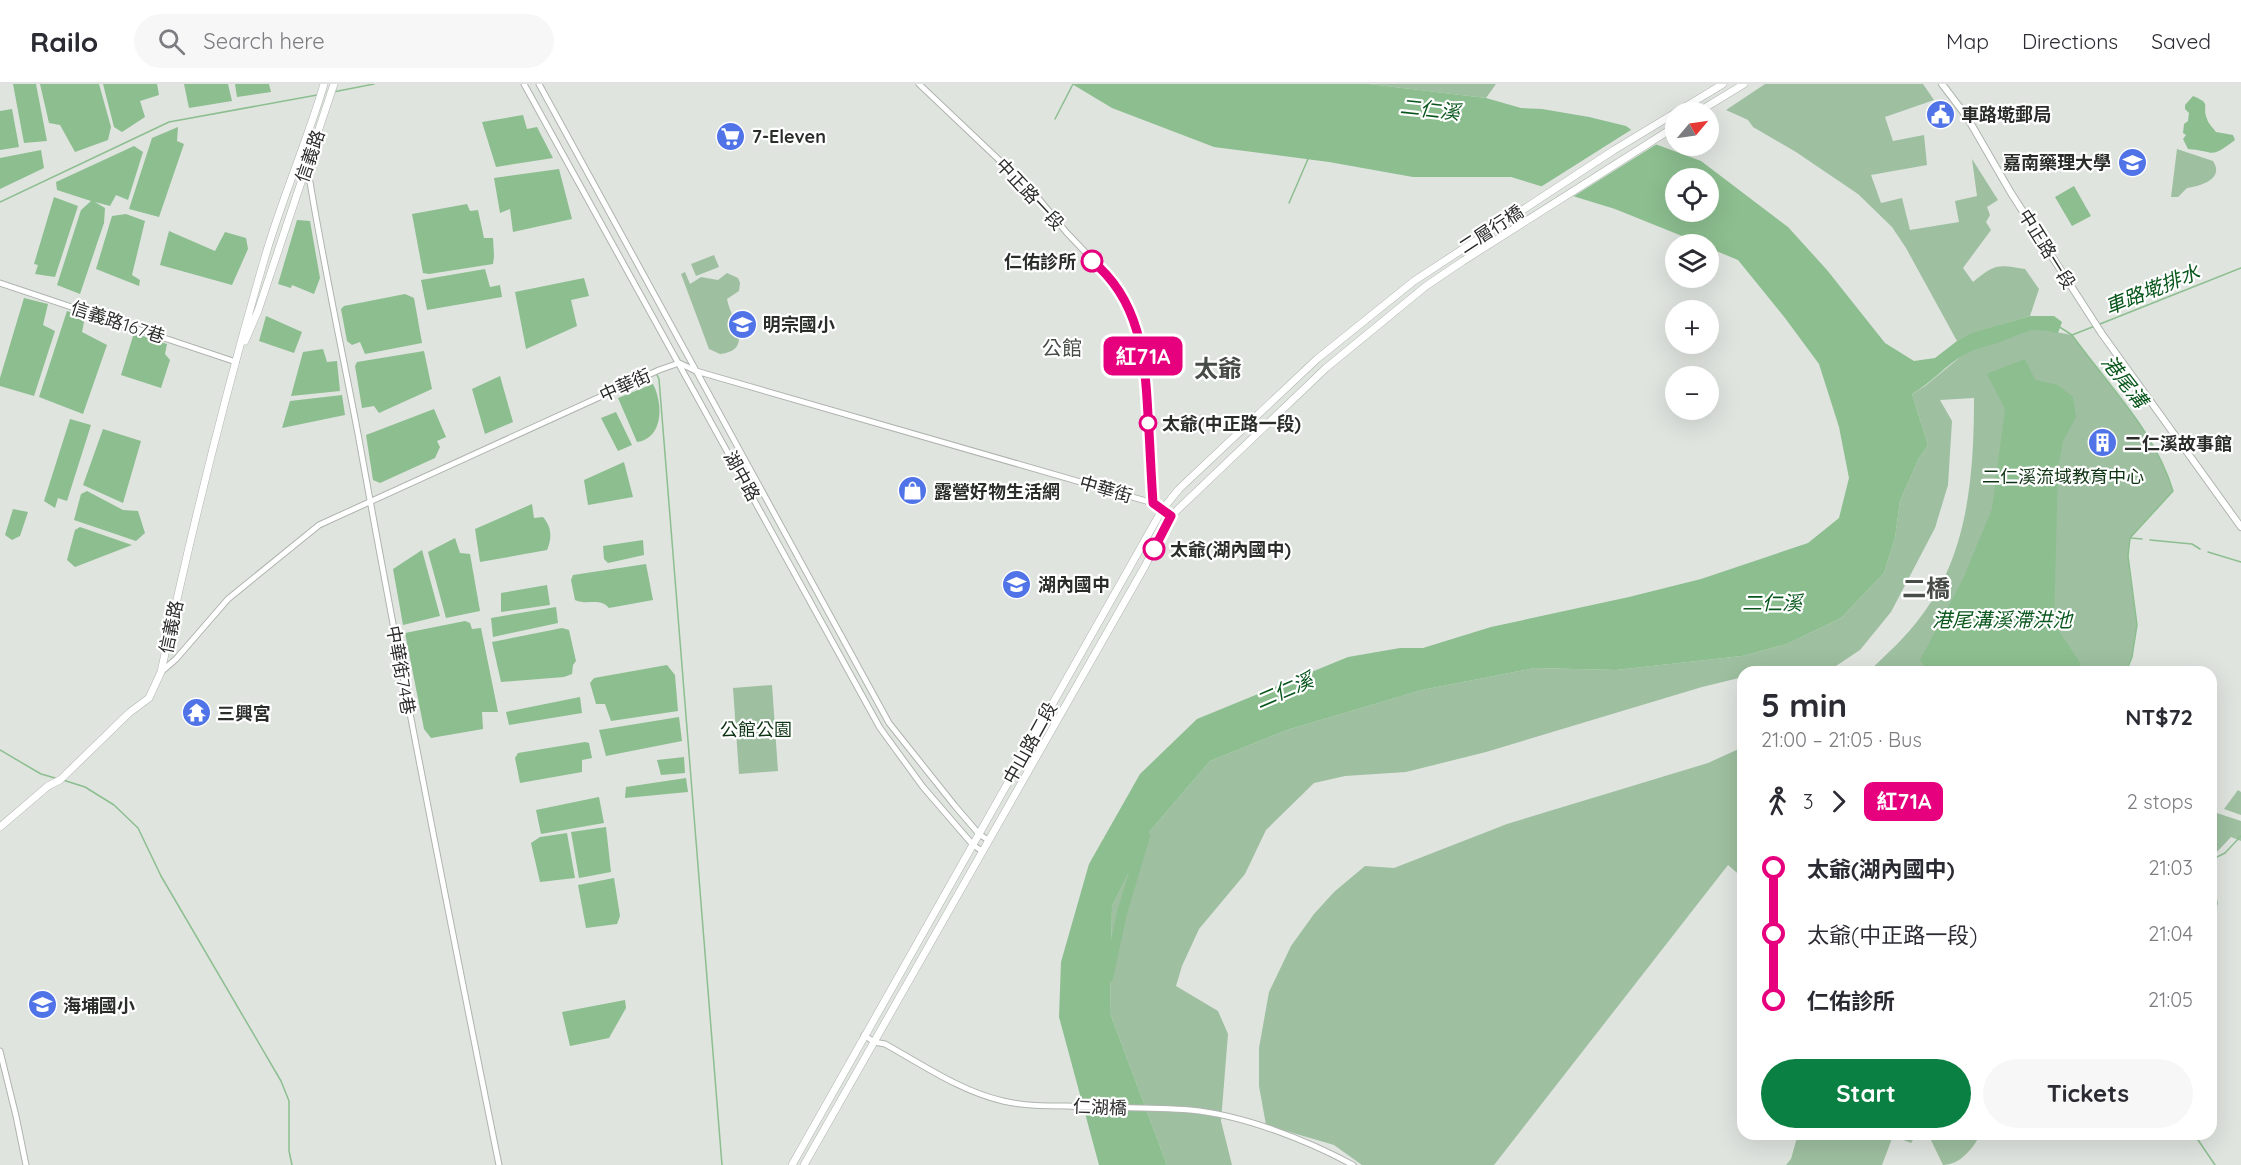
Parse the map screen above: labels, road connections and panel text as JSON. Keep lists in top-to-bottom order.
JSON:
{
  "streets": {
    "main road": [
      "信義路",
      "中正路一段",
      "二層行橋",
      "中山路二段"
    ],
    "street": [
      "信義路167巷",
      "中華街",
      "湖中路",
      "中華街74巷",
      "仁湖橋"
    ]
  },
  "crossings": [
    ["信義路", "信義路167巷"],
    ["信義路", "中華街"],
    ["信義路", "中華街74巷"],
    ["中正路一段", "中華街"],
    ["二層行橋", "中山路二段"],
    ["中華街", "湖中路"],
    ["中華街", "中華街74巷"],
    ["湖中路", "中山路二段"],
    ["中山路二段", "仁湖橋"]
  ],
  "districts": ["公館", "太爺", "二橋"],
  "water": [
    "二仁溪",
    "車路墘排水",
    "港尾溝",
    "港尾溝溪滯洪池"
  ],
  "parks": ["二仁溪流域教育中心", "公館公園"],
  "places": {
    "public building": ["車路墘郵局"],
    "supermarket": ["7-Eleven"],
    "school or university": [
      "嘉南藥理大學",
      "明宗國小",
      "湖內國中",
      "海埔國小"
    ],
    "other": ["仁佑診所", "太爺(中正路一段)", "太爺(湖內國中)"],
    "building": ["二仁溪故事館"],
    "shop": ["露營好物生活網"],
    "temple": ["三興宮"]
  },
  "lines": ["bus line 紅71A"],
  "north": "top right",
  "page": {
    "header": "Railo",
    "search": "Search here",
    "nav": ["Map", "Directions", "Saved"],
    "on_map": "紅71A",
    "map_buttons": ["+", "−"],
    "heading": ["5 min", "21:00 – 21:05 · Bus", "NT$72"],
    "legs": ["3", "紅71A", "2 stops"],
    "list": [
      {
        "name": "太爺(湖內國中)",
        "value": "21:03"
      },
      {
        "name": "太爺(中正路一段)",
        "value": "21:04"
      },
      {
        "name": "仁佑診所",
        "value": "21:05"
      }
    ],
    "buttons": ["Start", "Tickets"]
  }
}
